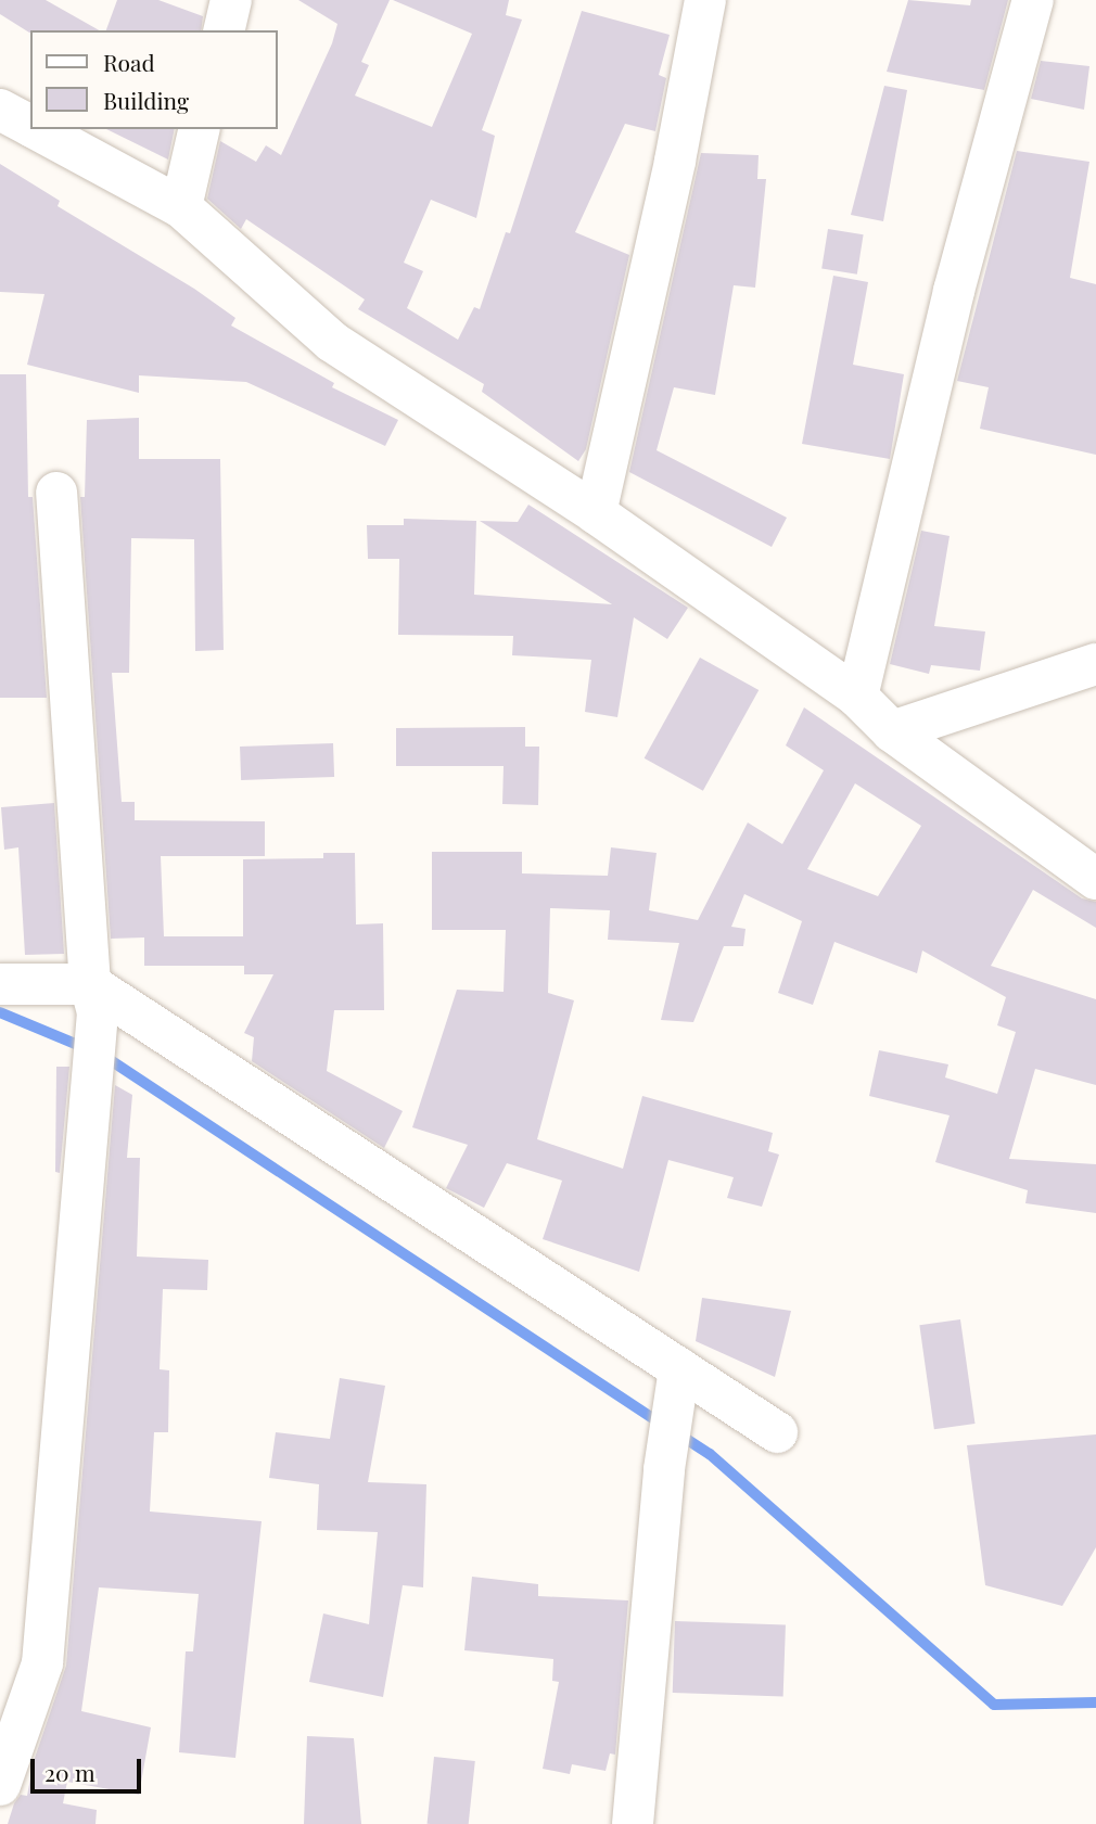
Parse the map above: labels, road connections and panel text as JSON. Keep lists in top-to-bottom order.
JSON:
{
  "legend": ["Road", "Building"],
  "scale_bar": "20 m"
}
